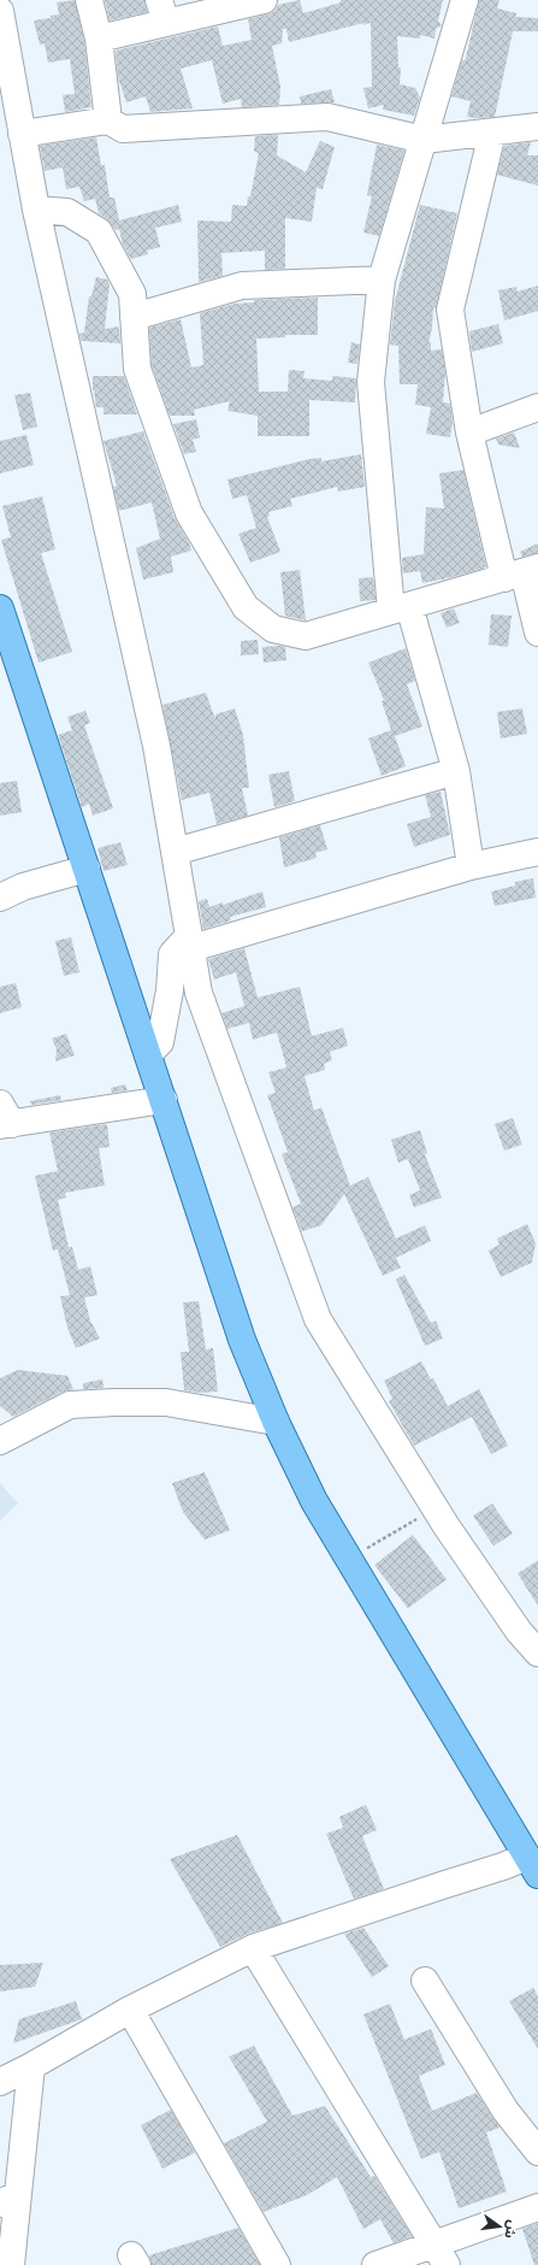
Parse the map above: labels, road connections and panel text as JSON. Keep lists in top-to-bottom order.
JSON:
{
  "north": "right"
}
